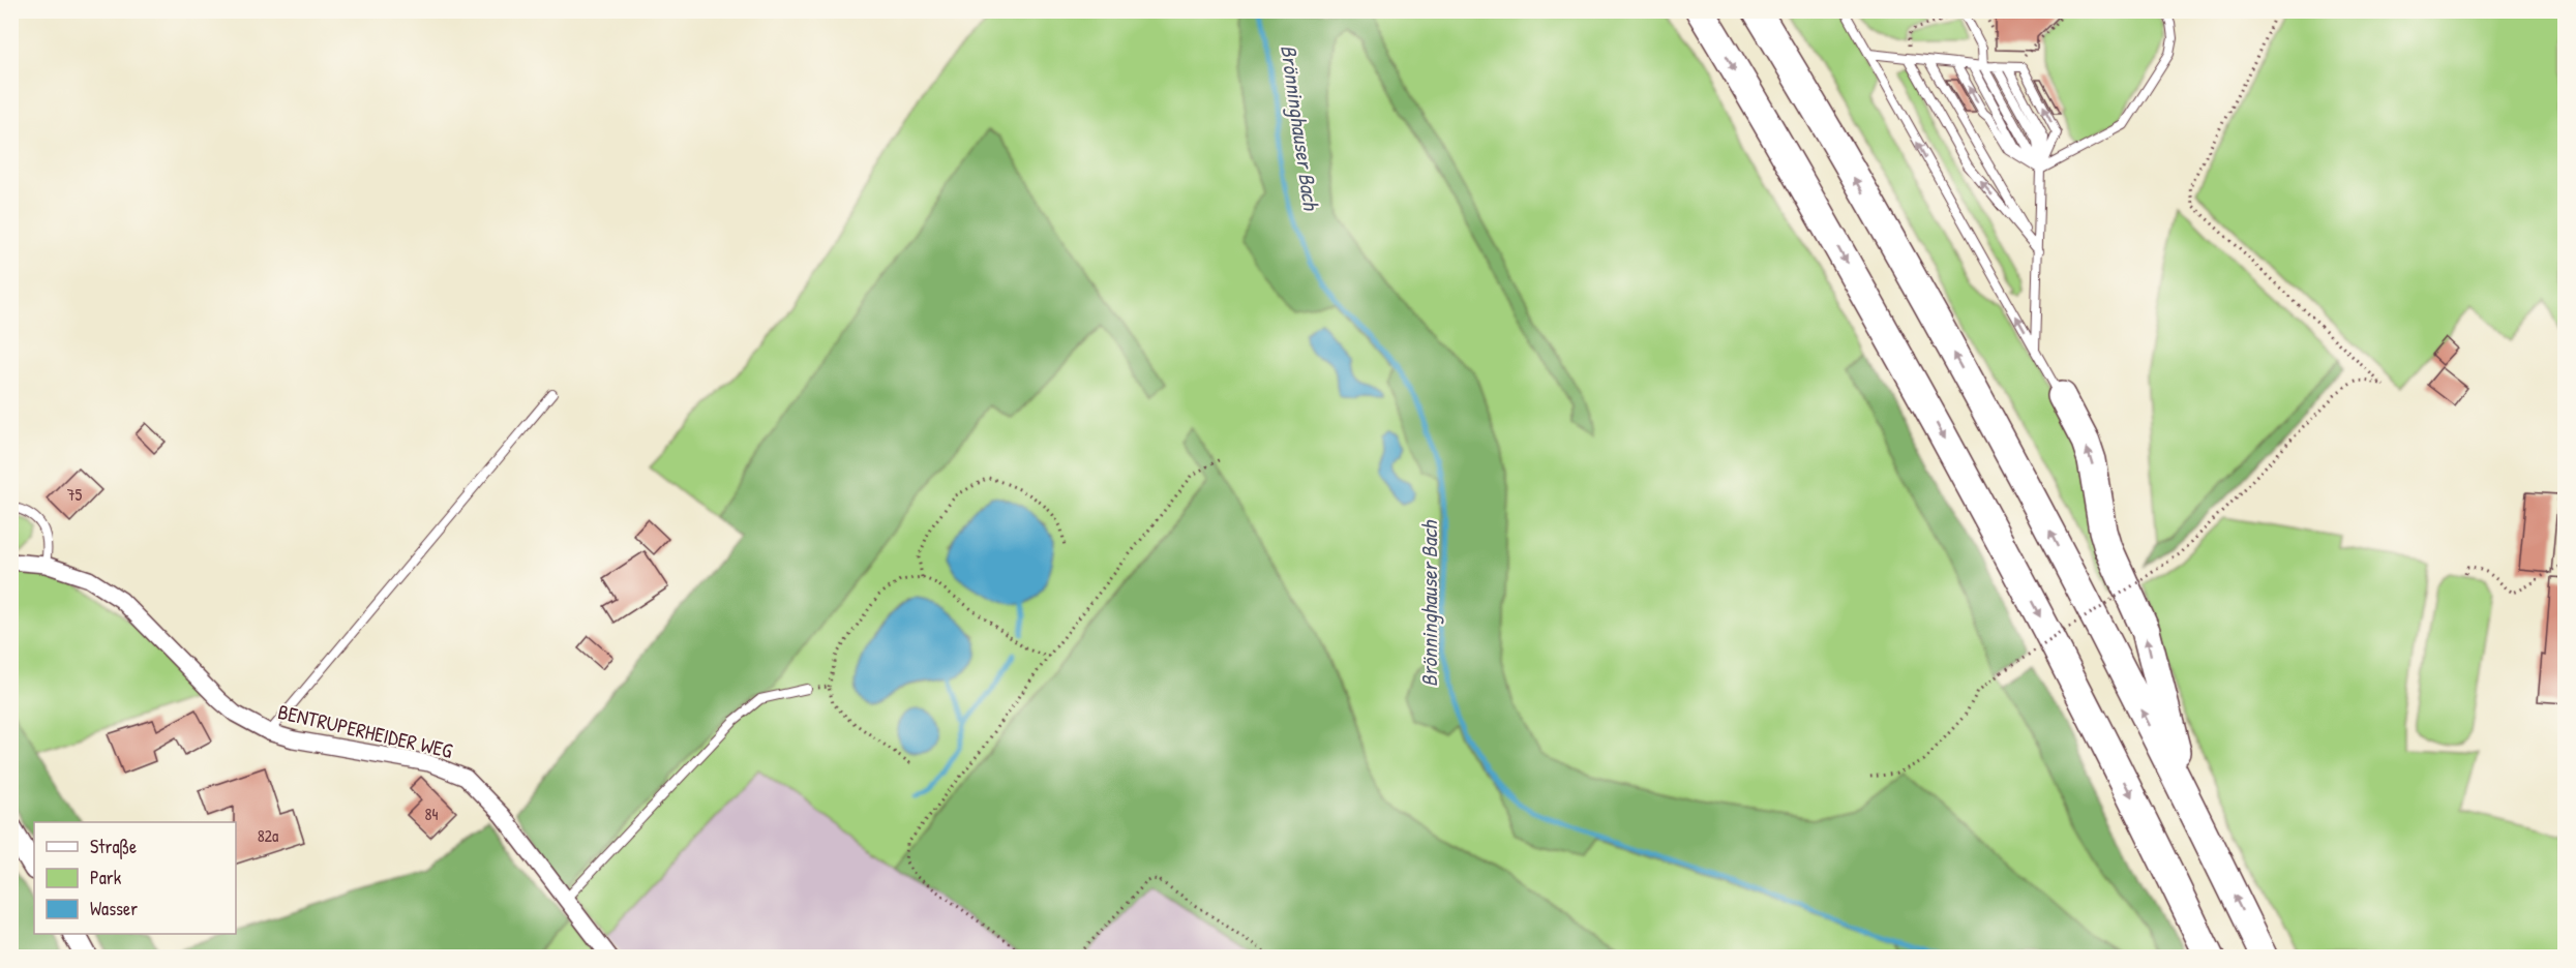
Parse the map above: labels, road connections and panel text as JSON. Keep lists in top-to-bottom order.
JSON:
{
  "streets": {
    "street": ["BENTRUPERHEIDER WEG"]
  },
  "water": ["Brönninghauser Bach"],
  "house_numbers": ["75", "84", "82a"],
  "legend": ["Straße", "Park", "Wasser"]
}
